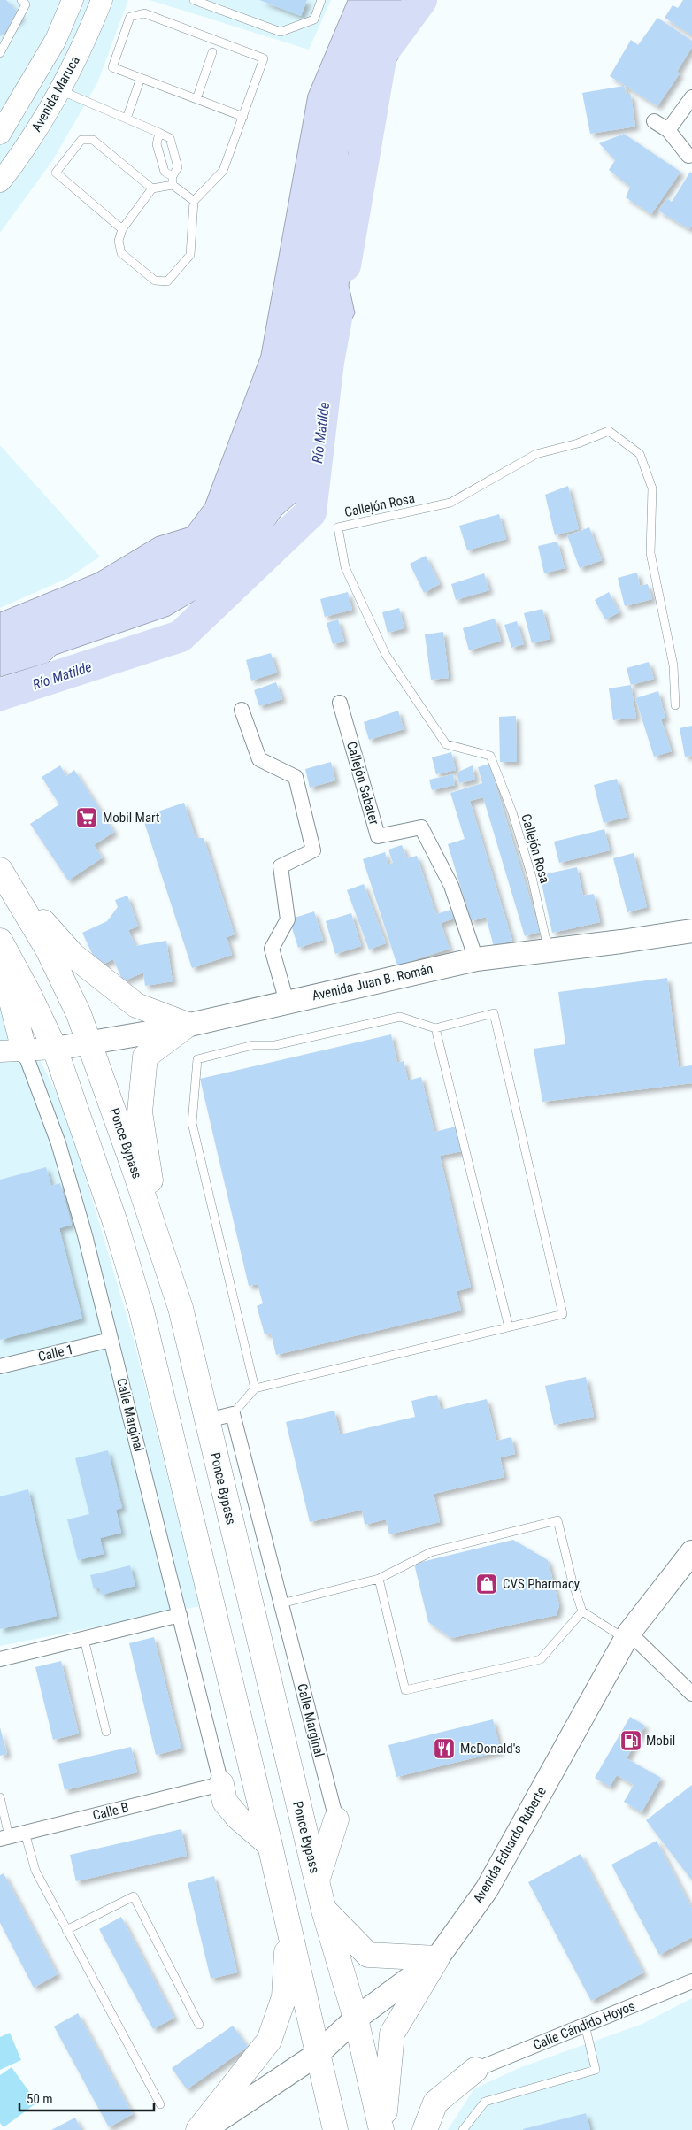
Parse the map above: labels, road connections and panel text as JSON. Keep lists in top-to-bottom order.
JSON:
{
  "streets": {
    "highway": ["Ponce Bypass"],
    "main road": ["Avenida Juan B. Román", "Avenida Eduardo Ruberte"],
    "street": [
      "Avenida Maruca",
      "Callejón Sabater",
      "Calle 1",
      "Calle Marginal",
      "Calle B",
      "Calle Cándido Hoyos"
    ],
    "lane": ["Callejón Rosa"]
  },
  "crossings": [
    ["Callejón Rosa", "Avenida Juan B. Román"],
    ["Callejón Sabater", "Avenida Juan B. Román"],
    ["Avenida Juan B. Román", "Ponce Bypass"],
    ["Ponce Bypass", "Avenida Eduardo Ruberte"],
    ["Calle 1", "Calle Marginal"],
    ["Calle Marginal", "Calle B"]
  ],
  "water": ["Río Matilde"],
  "places": {
    "supermarket": ["Mobil Mart"],
    "shop": ["CVS Pharmacy"],
    "fuel station": ["Mobil"],
    "restaurant": ["McDonald's"]
  },
  "scale_bar": "50 m"
}
